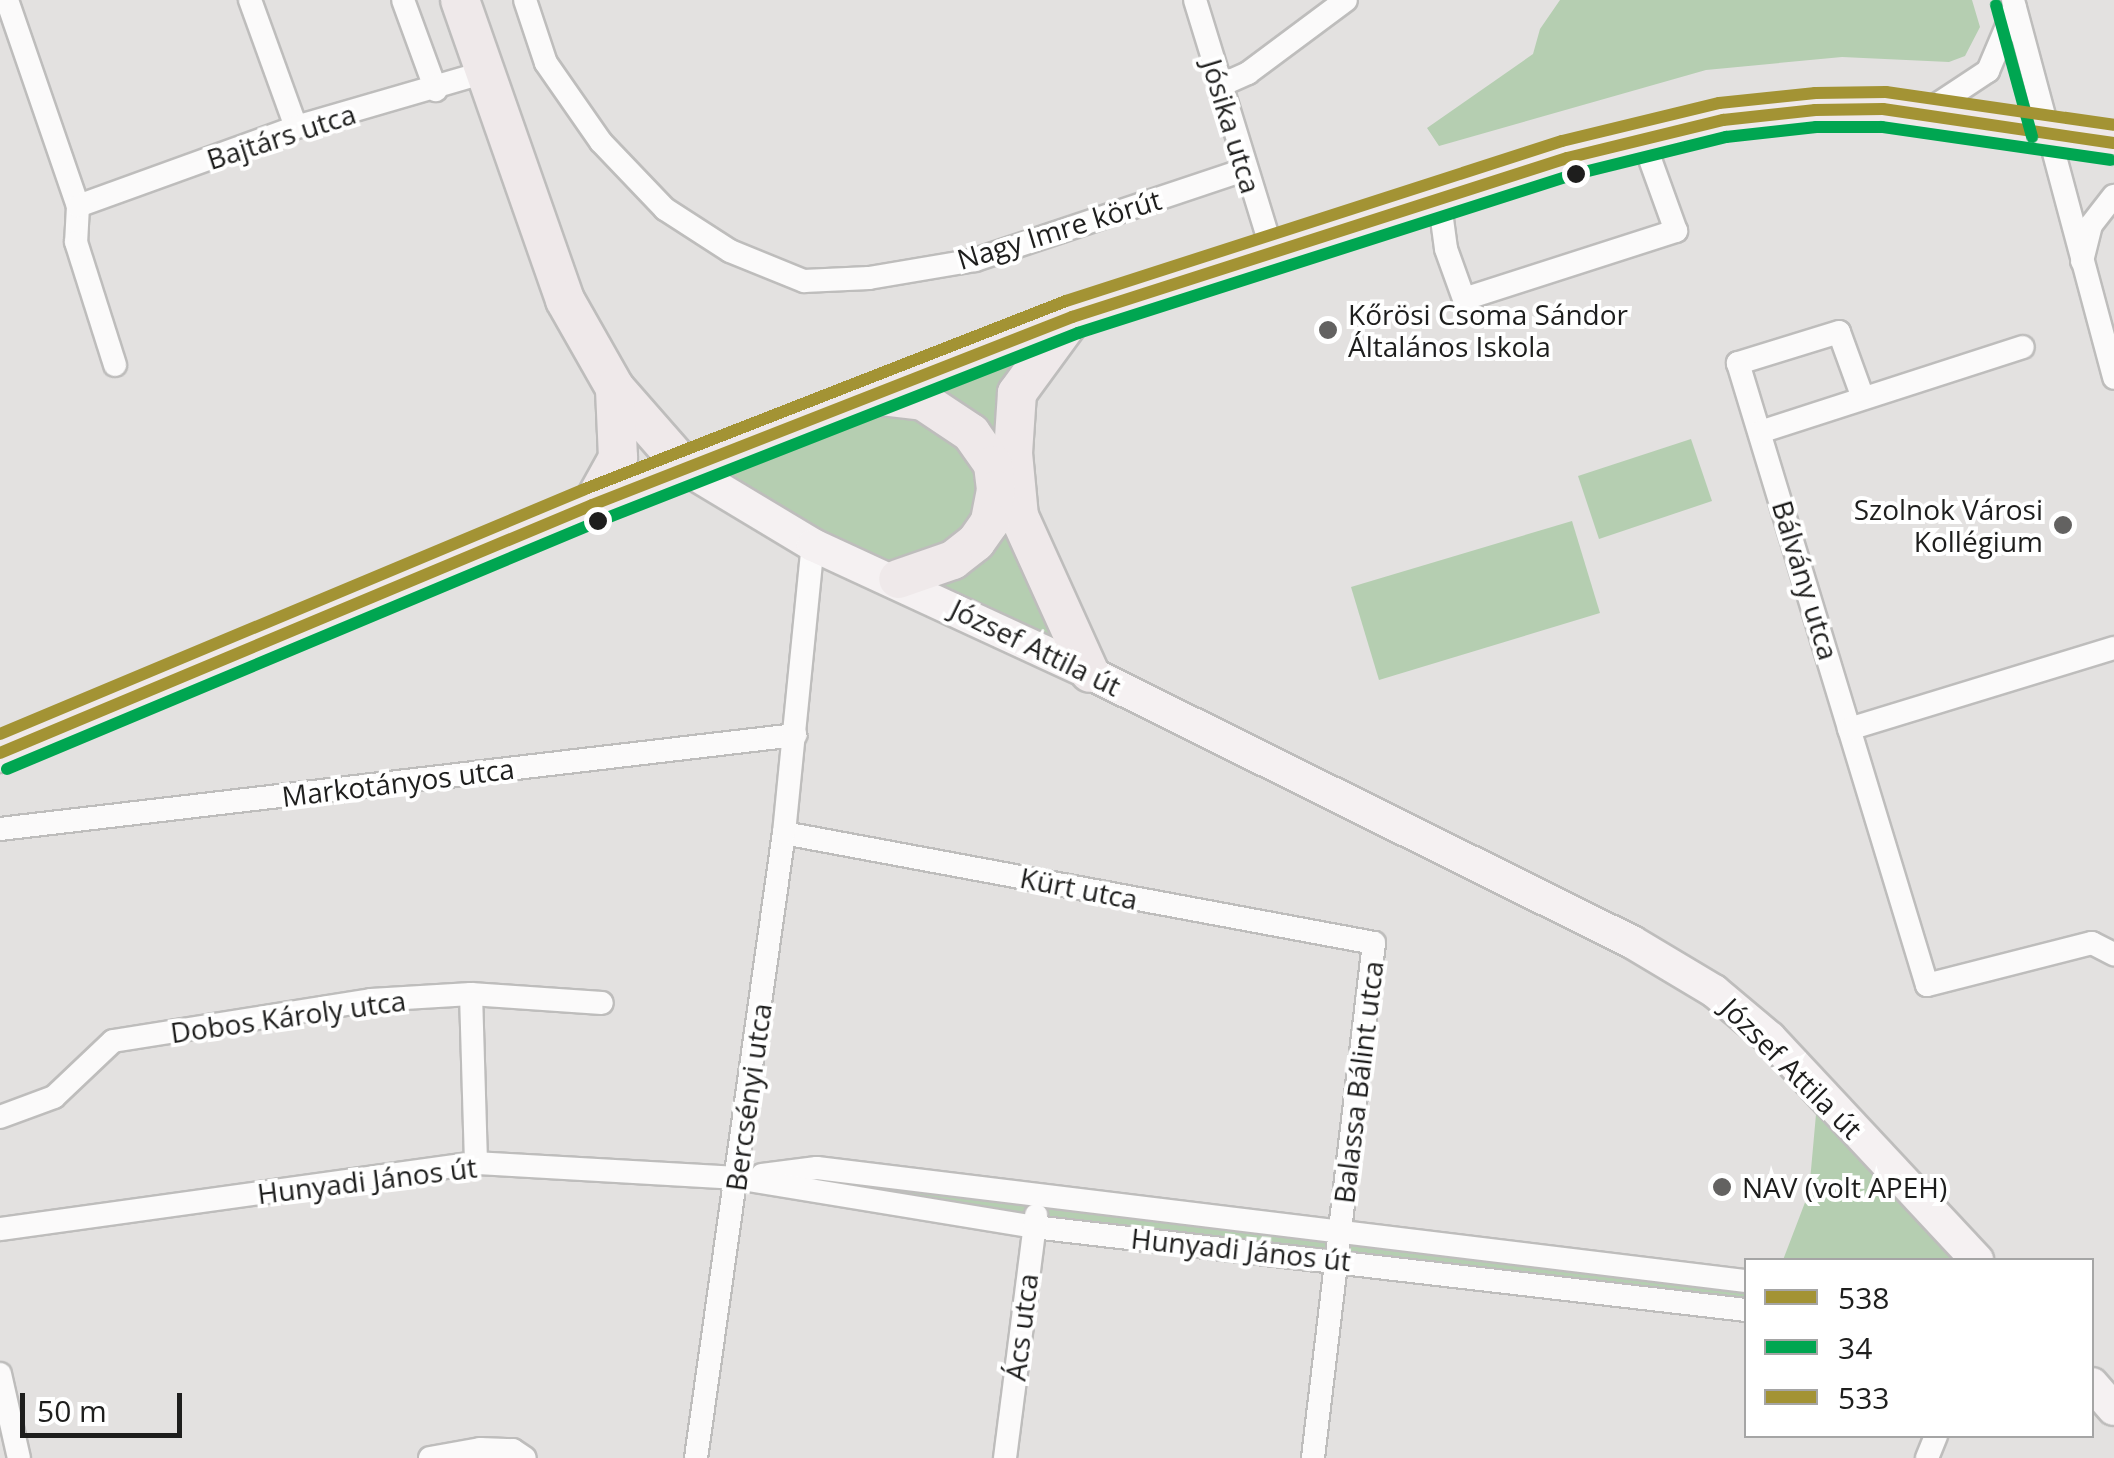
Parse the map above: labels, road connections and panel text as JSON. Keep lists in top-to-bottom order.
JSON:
{
  "streets": {
    "street": [
      "Jósika utca",
      "Bajtárs utca",
      "Nagy Imre körút",
      "Bálvány utca",
      "József Attila út",
      "Markotányos utca",
      "Kürt utca",
      "Dobos Károly utca",
      "Balassa Bálint utca",
      "Bercsényi utca",
      "Hunyadi János út",
      "Ács utca"
    ]
  },
  "crossings": [
    ["Jósika utca", "Nagy Imre körút"],
    ["József Attila út", "Bercsényi utca"],
    ["Markotányos utca", "Bercsényi utca"],
    ["Kürt utca", "Balassa Bálint utca"],
    ["Kürt utca", "Bercsényi utca"],
    ["Balassa Bálint utca", "Hunyadi János út"],
    ["Bercsényi utca", "Hunyadi János út"],
    ["Hunyadi János út", "Ács utca"]
  ],
  "places": ["Kőrösi Csoma Sándor Általános Iskola", "Szolnok Városi Kollégium", "NAV (volt APEH)"],
  "lines": ["transit line 34", "transit line 533", "transit line 538"],
  "legend": ["538", "34", "533"],
  "scale_bar": "50 m"
}
